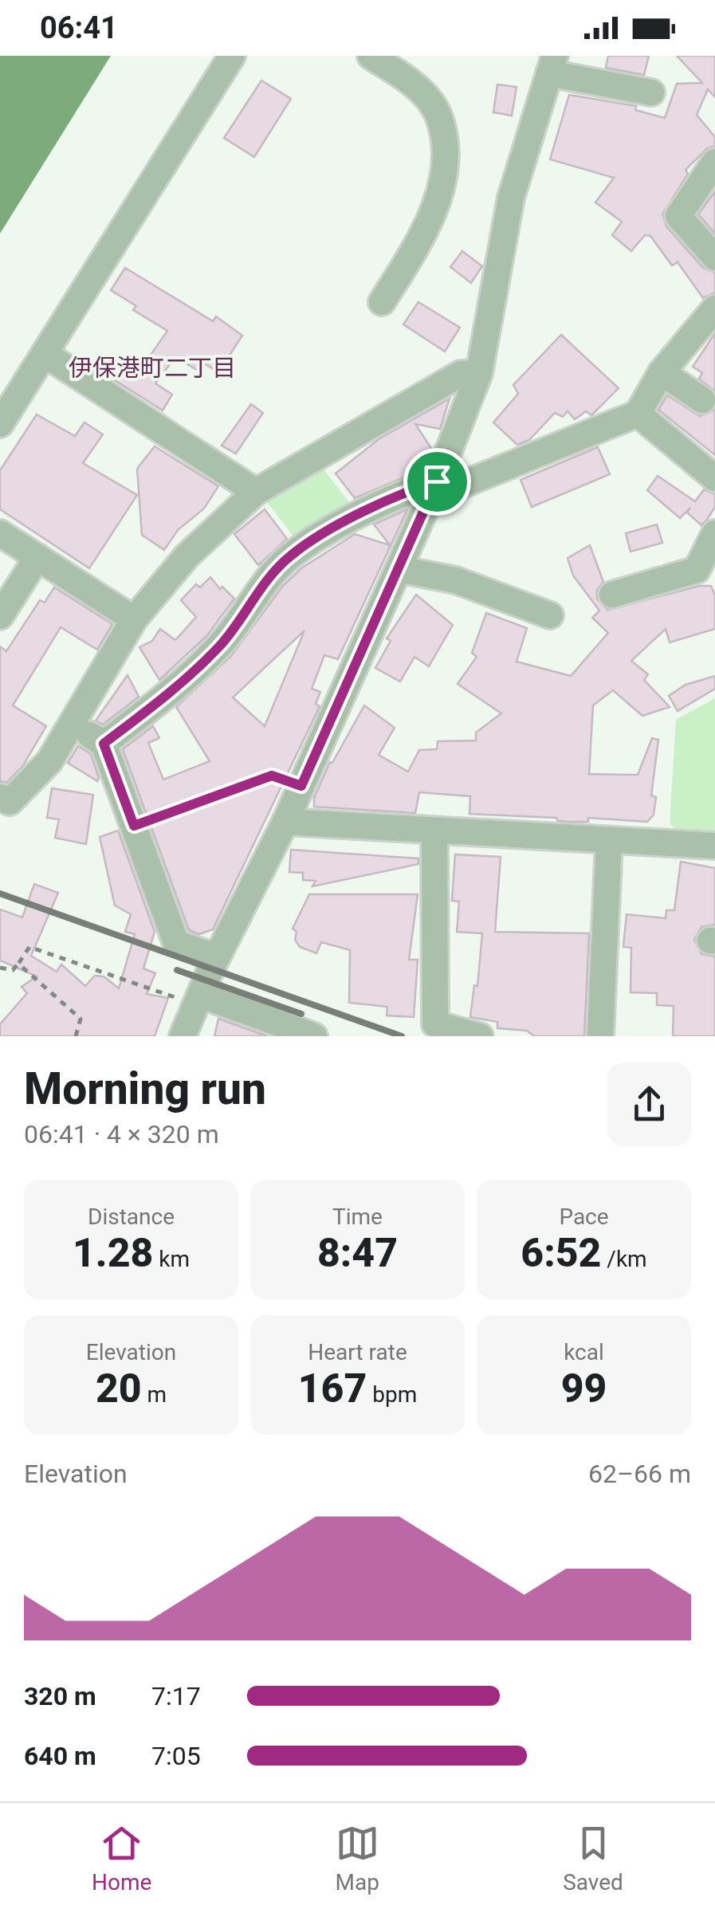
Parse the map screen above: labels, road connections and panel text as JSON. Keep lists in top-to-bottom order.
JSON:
{
  "districts": ["伊保港町二丁目"],
  "page": {
    "status": "06:41",
    "heading": ["Morning run", "06:41 · 4 × 320 m"],
    "stats": [
      ["Distance", "1.28 km"],
      ["Time", "8:47"],
      ["Pace", "6:52 /km"],
      ["Elevation", "20 m"],
      ["Heart rate", "167 bpm"],
      ["kcal", "99"]
    ],
    "chart": ["Elevation", "62–66 m"],
    "list": [
      {
        "name": "320 m",
        "note": "7:17"
      },
      {
        "name": "640 m",
        "note": "7:05"
      }
    ],
    "tabs": ["Home", "Map", "Saved"]
  }
}
